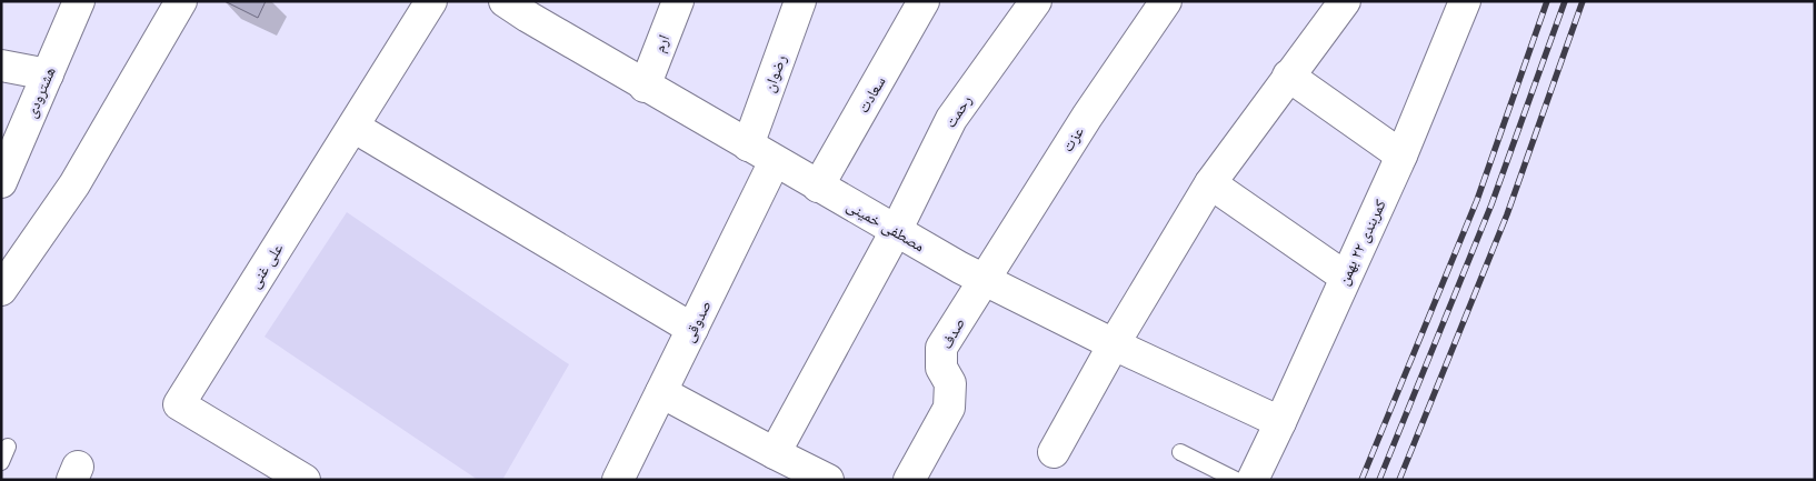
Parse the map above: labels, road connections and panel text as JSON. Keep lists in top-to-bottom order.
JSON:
{
  "streets": {
    "street": [
      "ارم",
      "رضوان",
      "هشترودی",
      "سعادت",
      "رحمت",
      "عزت",
      "مصطفی خمینی",
      "کمربندی ۲۲ بهمن",
      "علی غنی",
      "صدوقی",
      "صدف"
    ]
  },
  "crossings": [
    ["ارم", "مصطفی خمینی"],
    ["رضوان", "مصطفی خمینی"],
    ["سعادت", "مصطفی خمینی"],
    ["رحمت", "مصطفی خمینی"],
    ["عزت", "مصطفی خمینی"],
    ["عزت", "صدف"],
    ["مصطفی خمینی", "کمربندی ۲۲ بهمن"],
    ["مصطفی خمینی", "صدوقی"],
    ["مصطفی خمینی", "صدف"]
  ]
}
